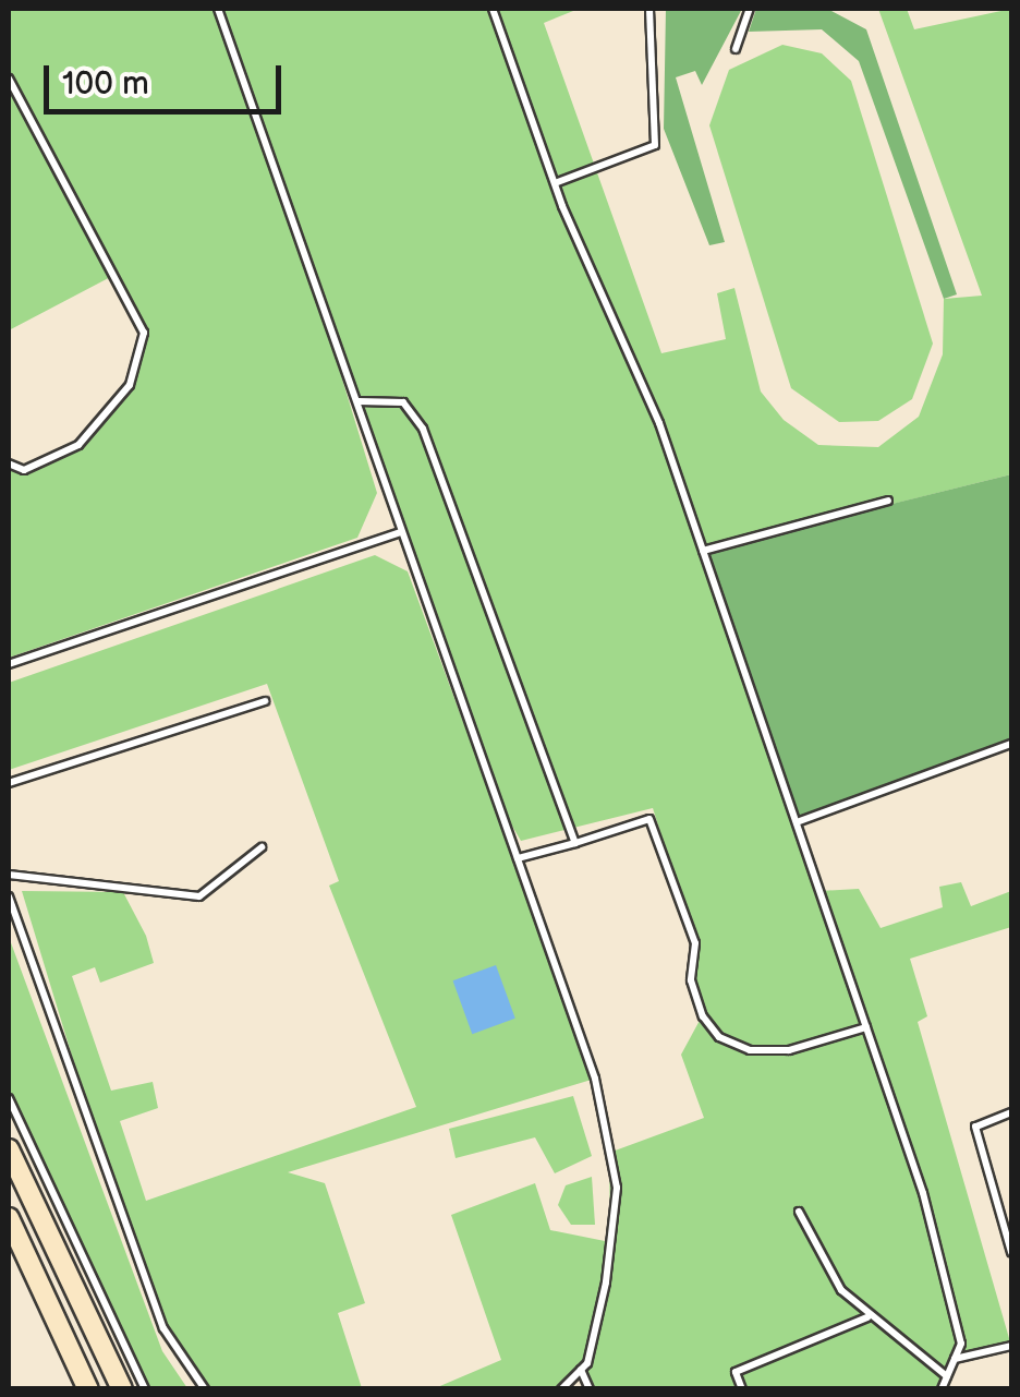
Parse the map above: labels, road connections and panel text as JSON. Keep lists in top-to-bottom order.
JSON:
{
  "scale_bar": "100 m"
}
